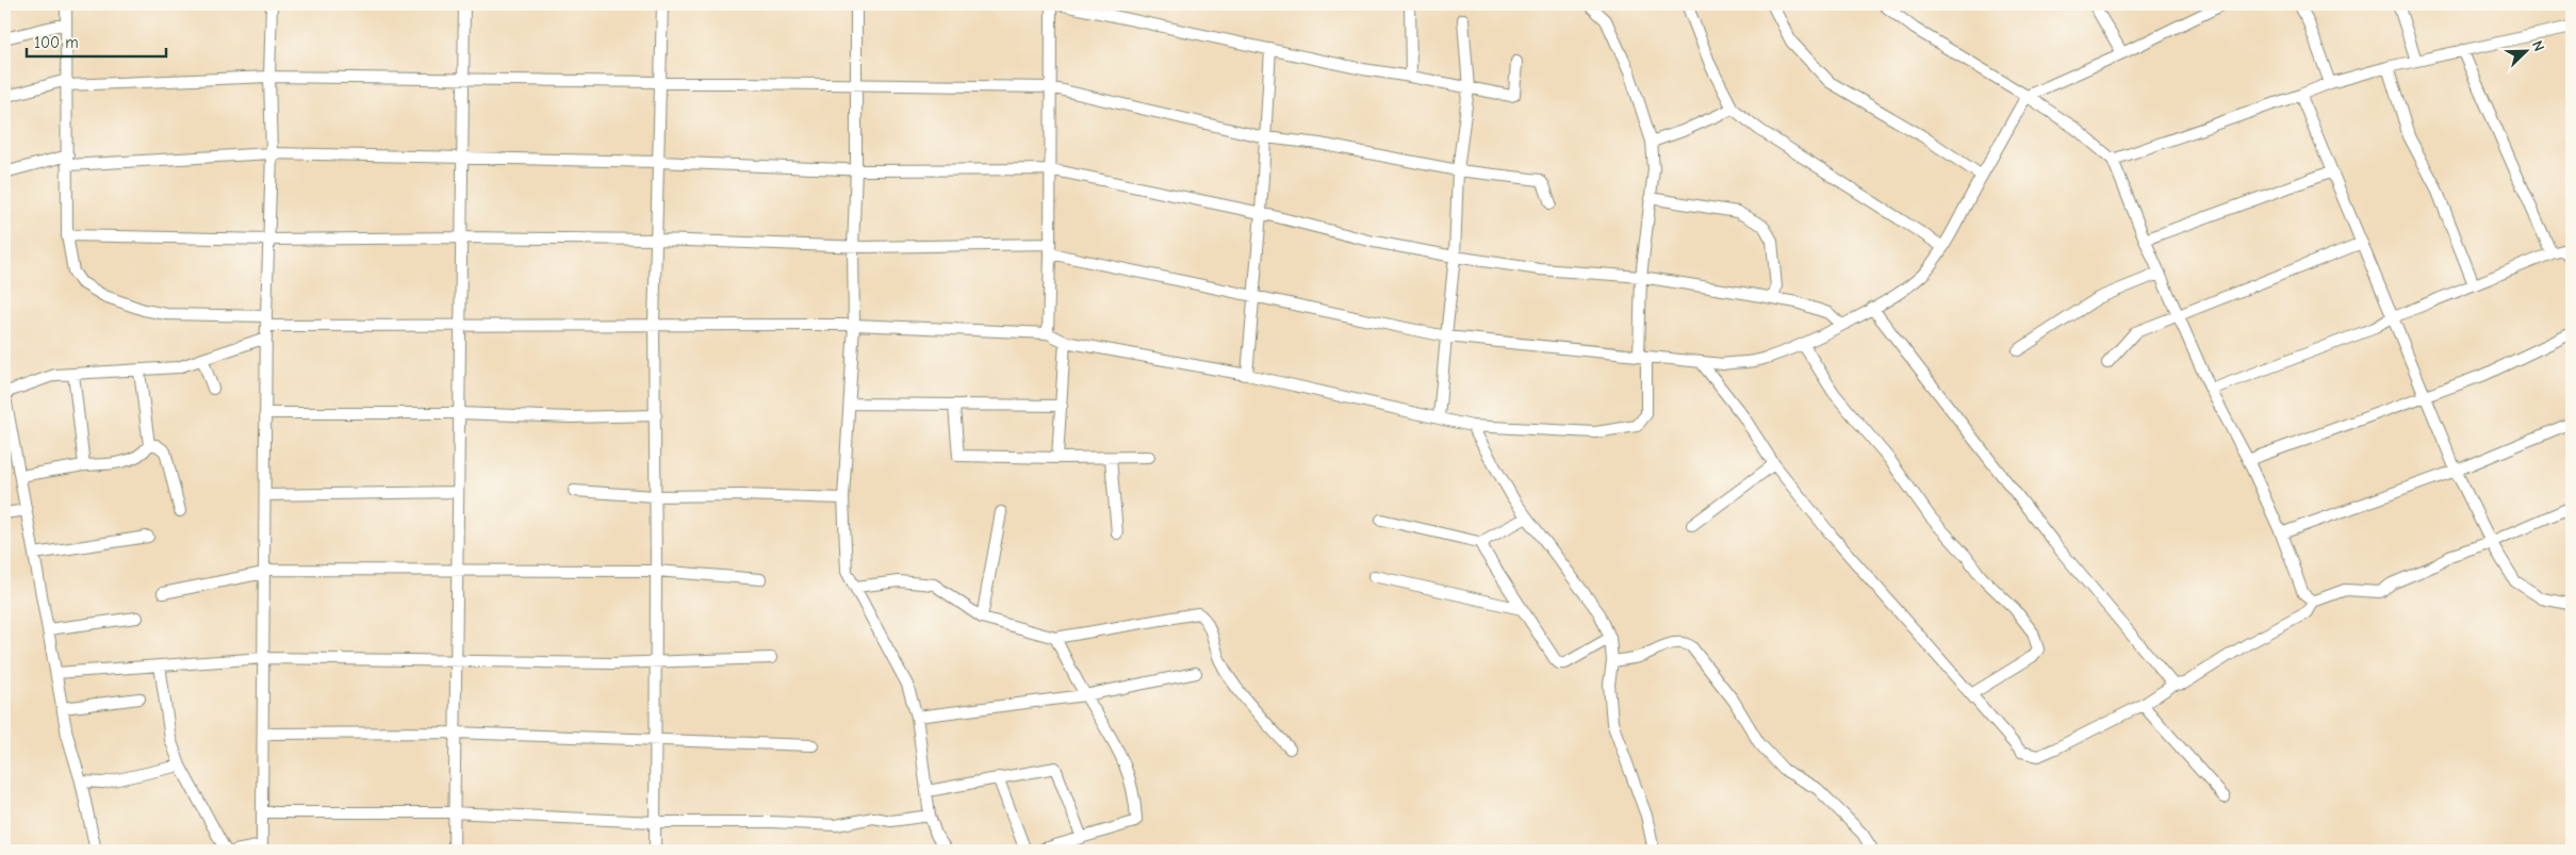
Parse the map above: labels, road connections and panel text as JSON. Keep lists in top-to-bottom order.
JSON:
{
  "scale_bar": "100 m",
  "north": "top right"
}
